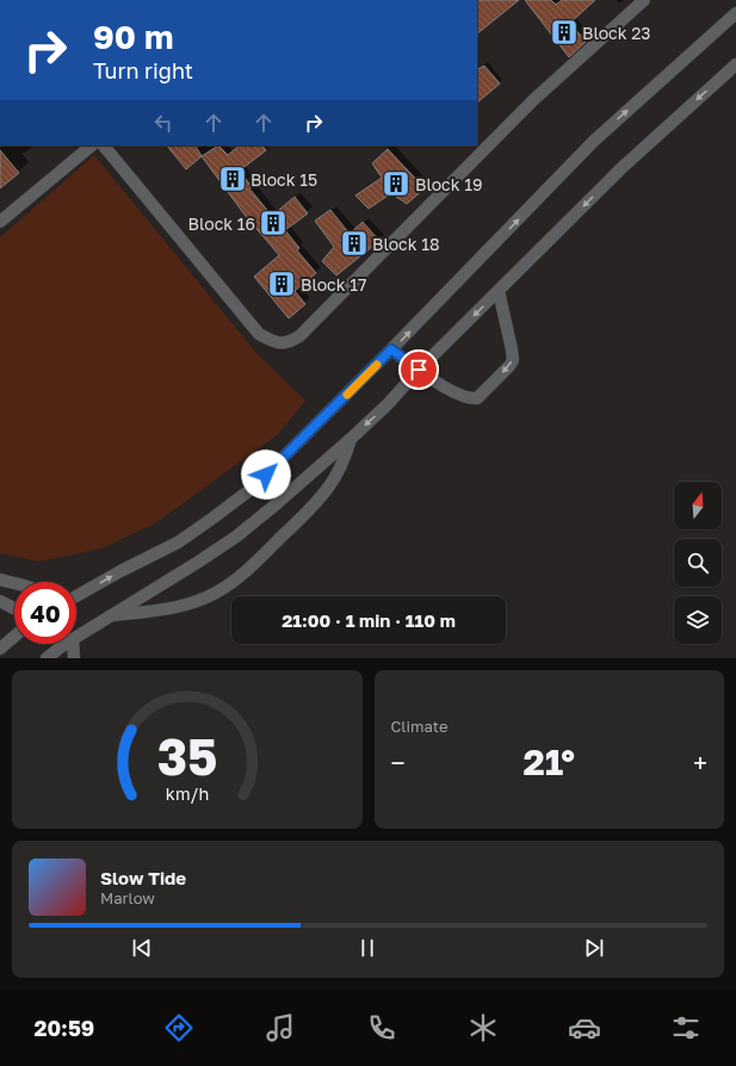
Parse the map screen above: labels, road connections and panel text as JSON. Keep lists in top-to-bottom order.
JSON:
{
  "places": {
    "building": [
      "Block 23",
      "Block 15",
      "Block 19",
      "Block 16",
      "Block 18",
      "Block 17"
    ]
  },
  "north": "top",
  "page": {
    "turn": ["90 m", "Turn right"],
    "limit": "40",
    "trip": "21:00 · 1 min · 110 m",
    "tile": "Climate",
    "heat": ["−", "21°", "+"],
    "song": ["Slow Tide", "Marlow"],
    "tabs": "20:59",
    "gauge": ["35", "km/h"]
  }
}
